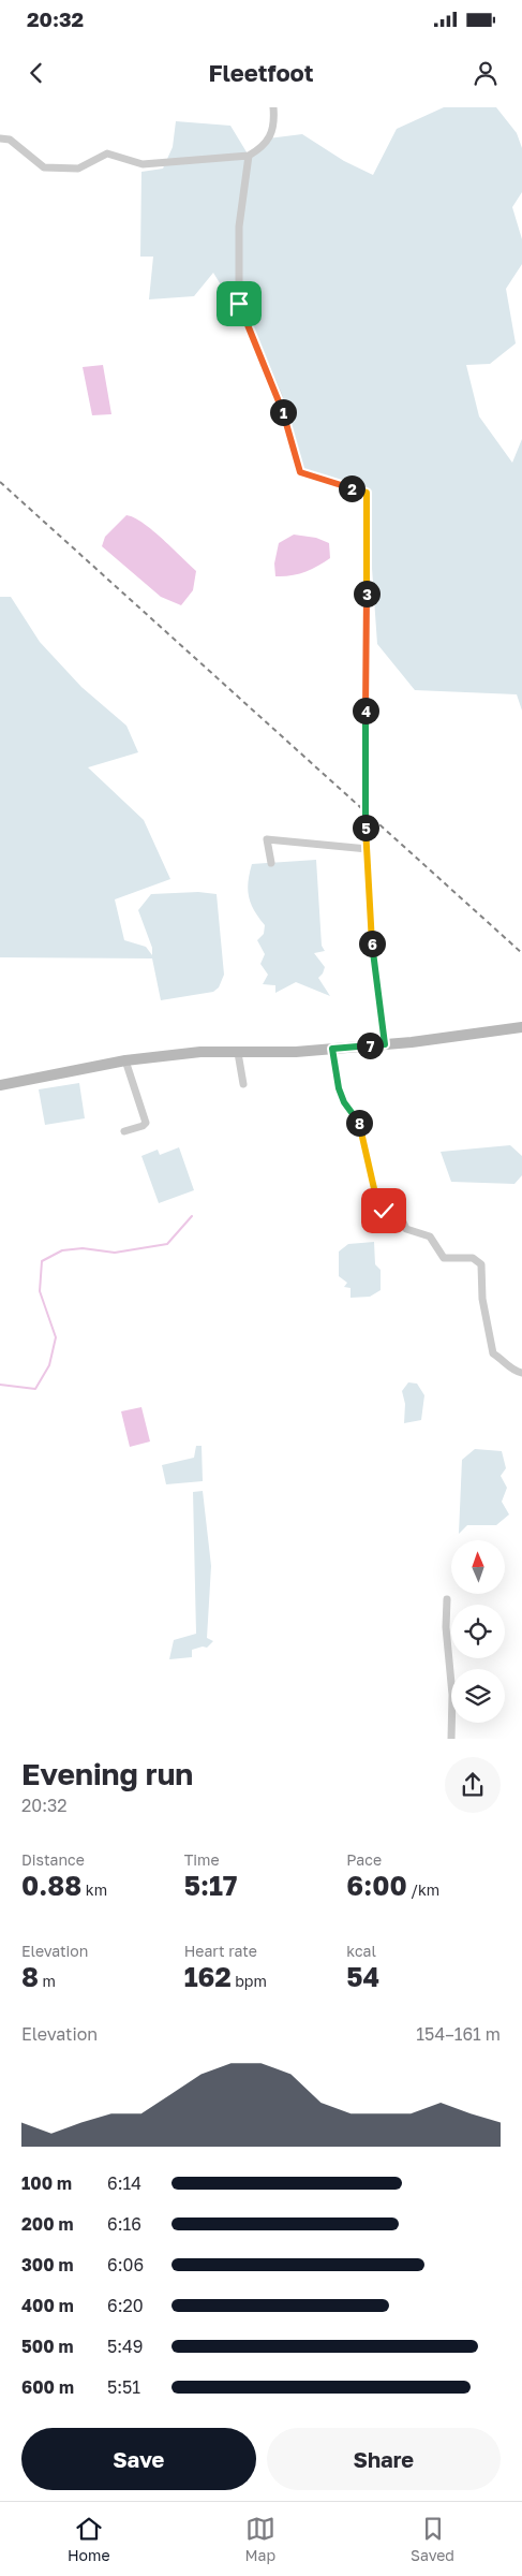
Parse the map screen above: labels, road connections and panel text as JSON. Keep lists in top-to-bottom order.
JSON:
{
  "north": "top",
  "page": {
    "status": "20:32",
    "header": "Fleetfoot",
    "pins": [
      "1",
      "2",
      "3",
      "4",
      "5",
      "6",
      "7",
      "8"
    ],
    "heading": ["Evening run", "20:32"],
    "stats": [
      ["Distance", "0.88 km"],
      ["Time", "5:17"],
      ["Pace", "6:00 /km"],
      ["Elevation", "8 m"],
      ["Heart rate", "162 bpm"],
      ["kcal", "54"]
    ],
    "chart": ["Elevation", "154–161 m"],
    "list": [
      {
        "name": "100 m",
        "note": "6:14"
      },
      {
        "name": "200 m",
        "note": "6:16"
      },
      {
        "name": "300 m",
        "note": "6:06"
      },
      {
        "name": "400 m",
        "note": "6:20"
      },
      {
        "name": "500 m",
        "note": "5:49"
      },
      {
        "name": "600 m",
        "note": "5:51"
      }
    ],
    "buttons": ["Save", "Share"],
    "tabs": ["Home", "Map", "Saved"]
  }
}
